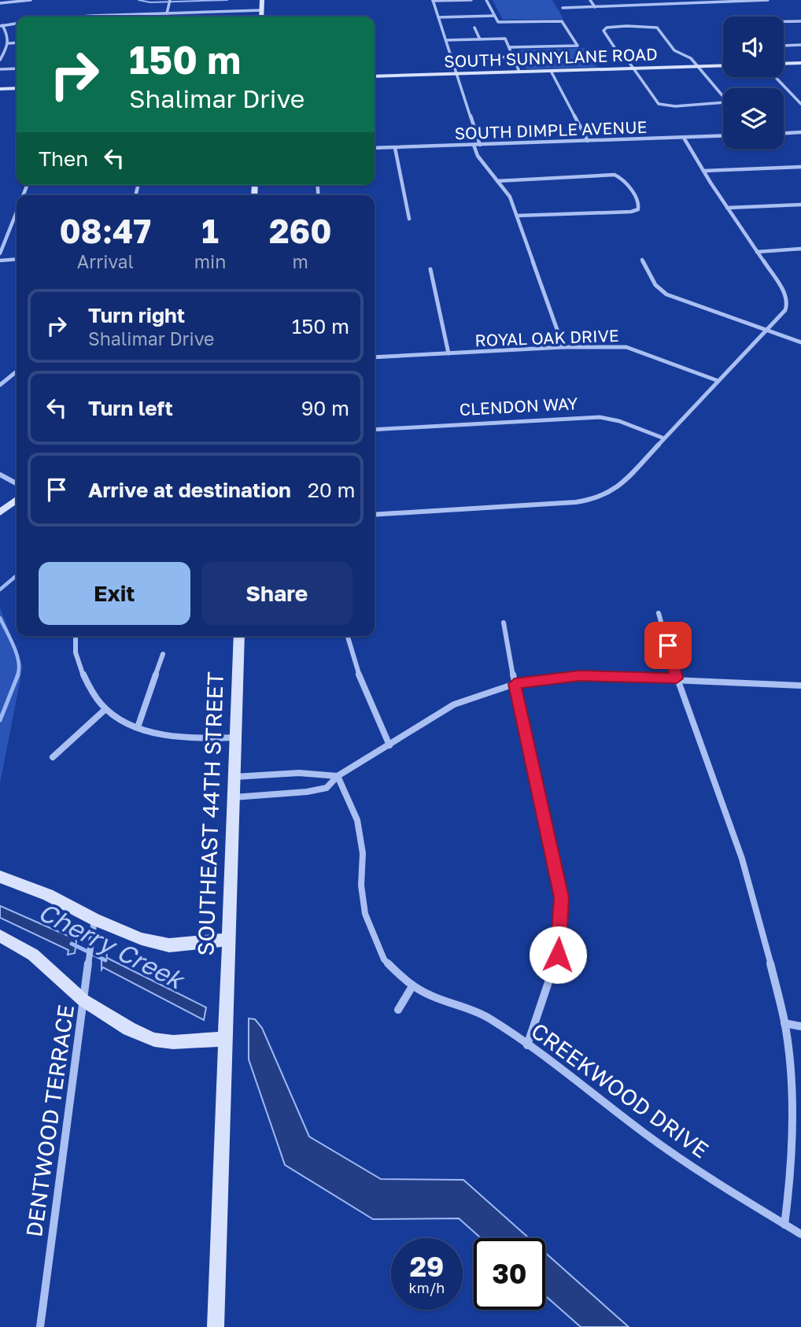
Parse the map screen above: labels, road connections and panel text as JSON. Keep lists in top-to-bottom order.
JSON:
{
  "streets": {
    "main road": ["SOUTH SUNNYLANE ROAD", "SOUTHEAST 44TH STREET"],
    "street": [
      "SOUTH DIMPLE AVENUE",
      "ROYAL OAK DRIVE",
      "CLENDON WAY",
      "CREEKWOOD DRIVE",
      "DENTWOOD TERRACE"
    ]
  },
  "water": ["Cherry Creek"],
  "page": {
    "turn": ["150 m", "Shalimar Drive"],
    "then": "Then",
    "eta": [
      "08:47",
      "Arrival",
      "1",
      "min",
      "260",
      "m"
    ],
    "list": [
      {
        "name": "Turn right",
        "note": "Shalimar Drive",
        "value": "150 m"
      },
      {
        "name": "Turn left",
        "value": "90 m"
      },
      {
        "name": "Arrive at destination",
        "value": "20 m"
      }
    ],
    "buttons": ["Exit", "Share"],
    "speed": "29 km/h",
    "limit": "30"
  }
}
